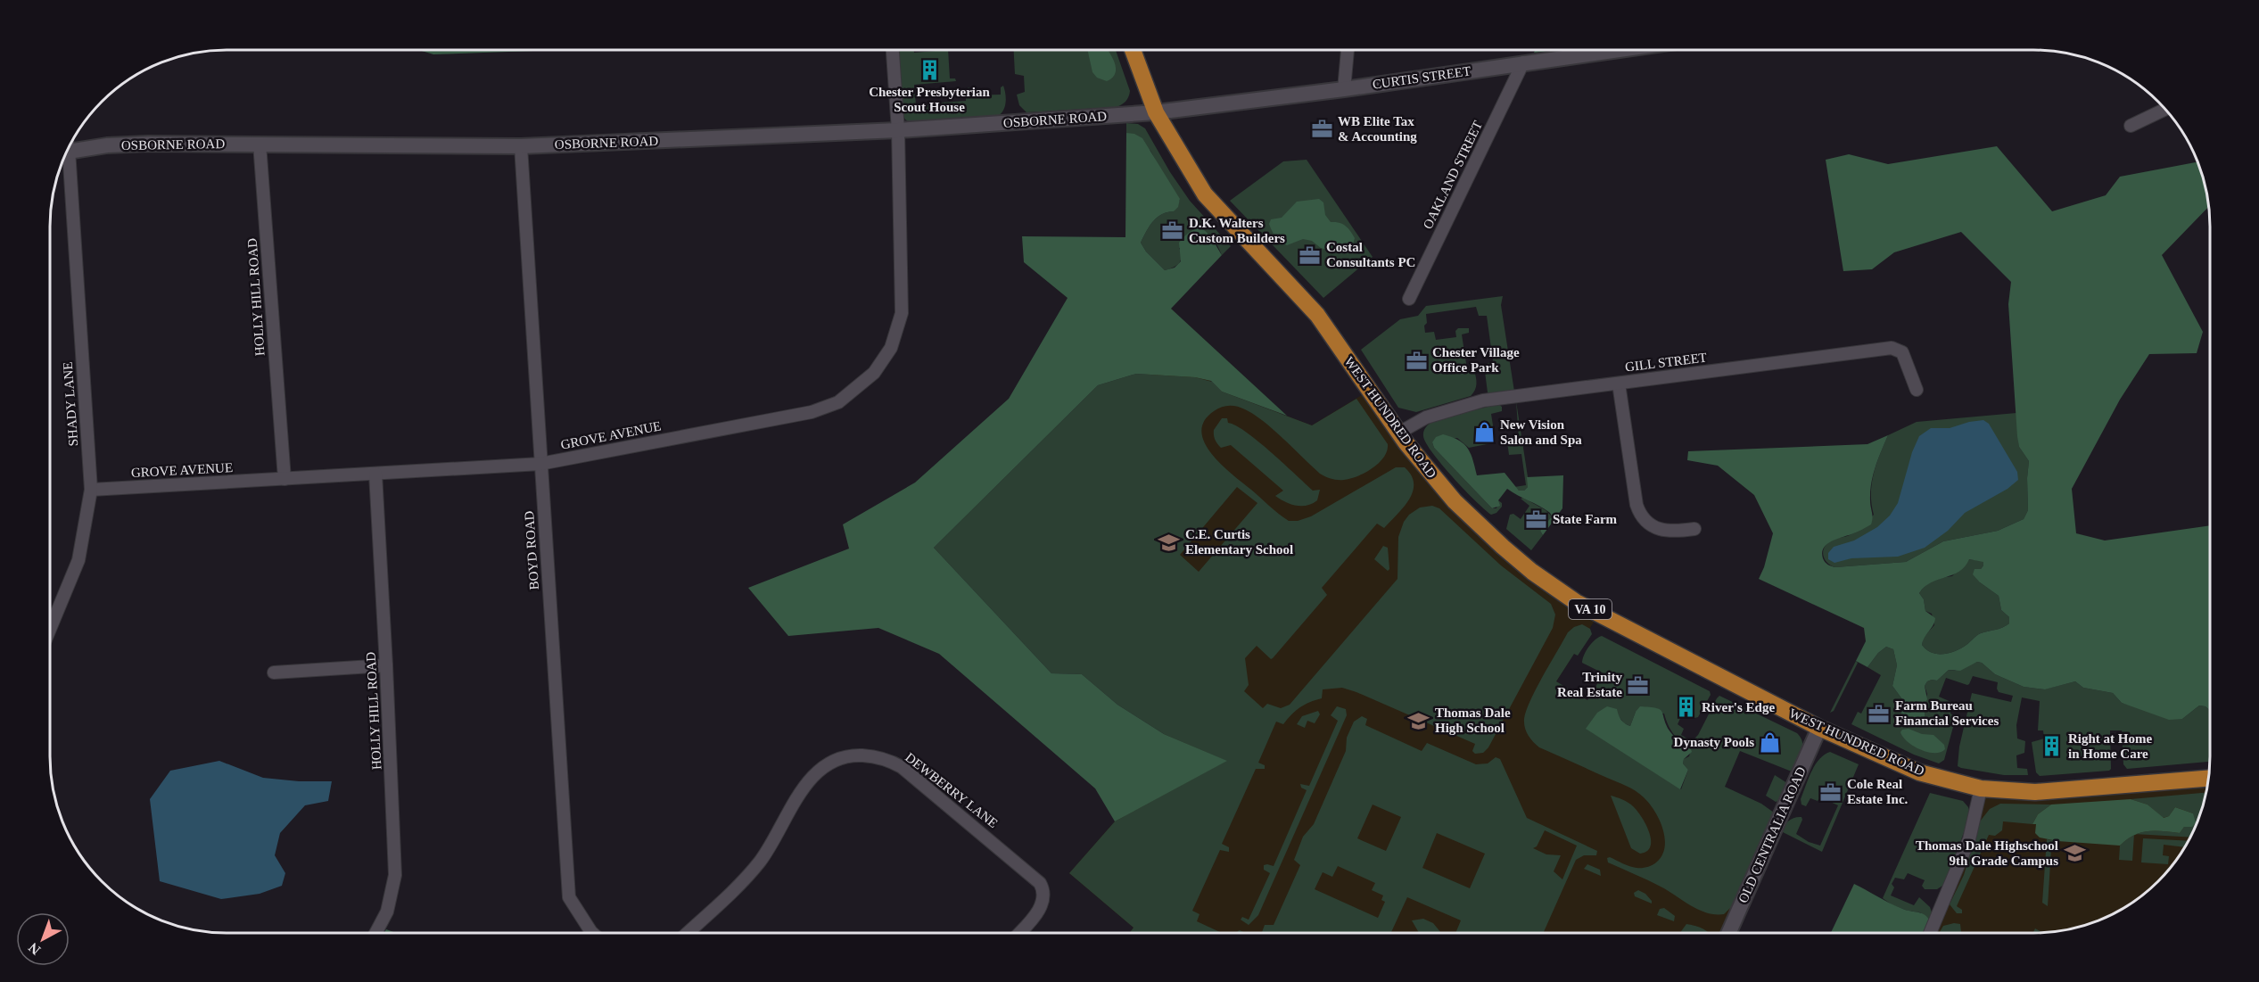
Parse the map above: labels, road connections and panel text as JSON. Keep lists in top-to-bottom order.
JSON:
{
  "streets": {
    "main road": ["WEST HUNDRED ROAD", "VA 10"],
    "street": [
      "CURTIS STREET",
      "OSBORNE ROAD",
      "OAKLAND STREET",
      "HOLLY HILL ROAD",
      "GILL STREET",
      "SHADY LANE",
      "GROVE AVENUE",
      "BOYD ROAD",
      "DEWBERRY LANE",
      "OLD CENTRALIA ROAD"
    ]
  },
  "crossings": [
    ["CURTIS STREET", "OSBORNE ROAD"],
    ["CURTIS STREET", "OAKLAND STREET"],
    ["CURTIS STREET", "WEST HUNDRED ROAD"],
    ["OSBORNE ROAD", "HOLLY HILL ROAD"],
    ["OSBORNE ROAD", "WEST HUNDRED ROAD"],
    ["OSBORNE ROAD", "GROVE AVENUE"],
    ["OSBORNE ROAD", "BOYD ROAD"],
    ["HOLLY HILL ROAD", "GROVE AVENUE"],
    ["GILL STREET", "WEST HUNDRED ROAD"],
    ["SHADY LANE", "GROVE AVENUE"],
    ["WEST HUNDRED ROAD", "OLD CENTRALIA ROAD"],
    ["GROVE AVENUE", "BOYD ROAD"]
  ],
  "places": {
    "building": ["Chester Presbyterian Scout House", "River's Edge", "Right at Home in Home Care"],
    "office": [
      "WB Elite Tax & Accounting",
      "D.K. Walters Custom Builders",
      "Costal Consultants PC",
      "Chester Village Office Park",
      "State Farm",
      "Trinity Real Estate",
      "Farm Bureau Financial Services",
      "Cole Real Estate Inc."
    ],
    "shop": ["New Vision Salon and Spa", "Dynasty Pools"],
    "school or university": ["C.E. Curtis Elementary School", "Thomas Dale High School", "Thomas Dale Highschool 9th Grade Campus"]
  },
  "north": "bottom left"
}
